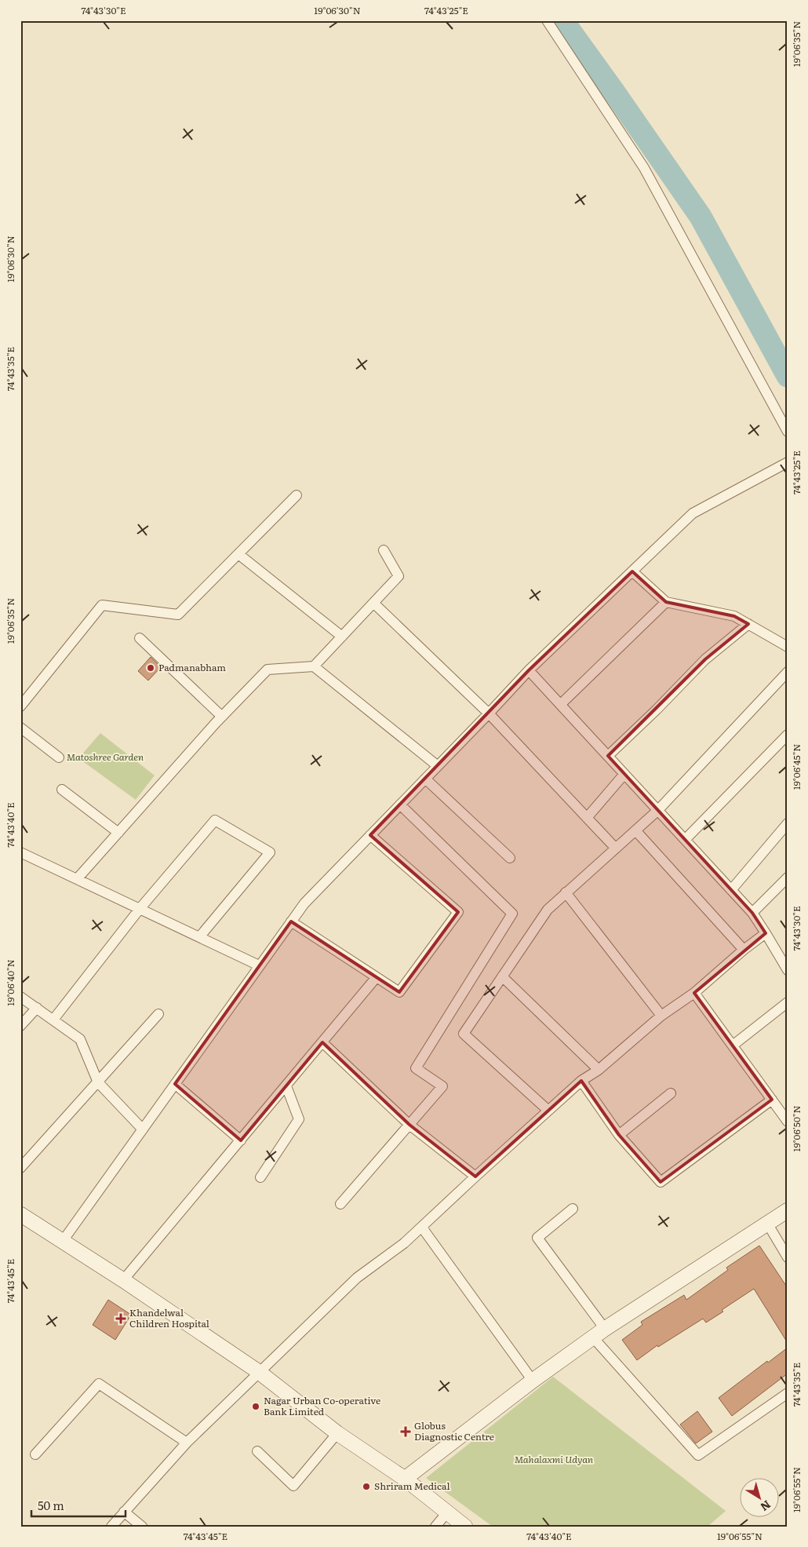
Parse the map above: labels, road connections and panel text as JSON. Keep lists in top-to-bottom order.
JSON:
{
  "parks": ["Matoshree Garden", "Mahalaxmi Udyan"],
  "places": {
    "other": ["Padmanabham", "Nagar Urban Co-operative Bank Limited", "Shriram Medical"],
    "health": ["Khandelwal Children Hospital", "Globus Diagnostic Centre"]
  },
  "scale_bar": "50 m",
  "north": "bottom right",
  "coordinates": [
    "74°43'30\"E",
    "19°06'30\"N",
    "74°43'25\"E",
    "19°06'35\"N",
    "74°43'35\"E",
    "19°06'45\"N",
    "74°43'40\"E",
    "19°06'40\"N",
    "19°06'50\"N",
    "74°43'45\"E",
    "19°06'55\"N"
  ]
}
